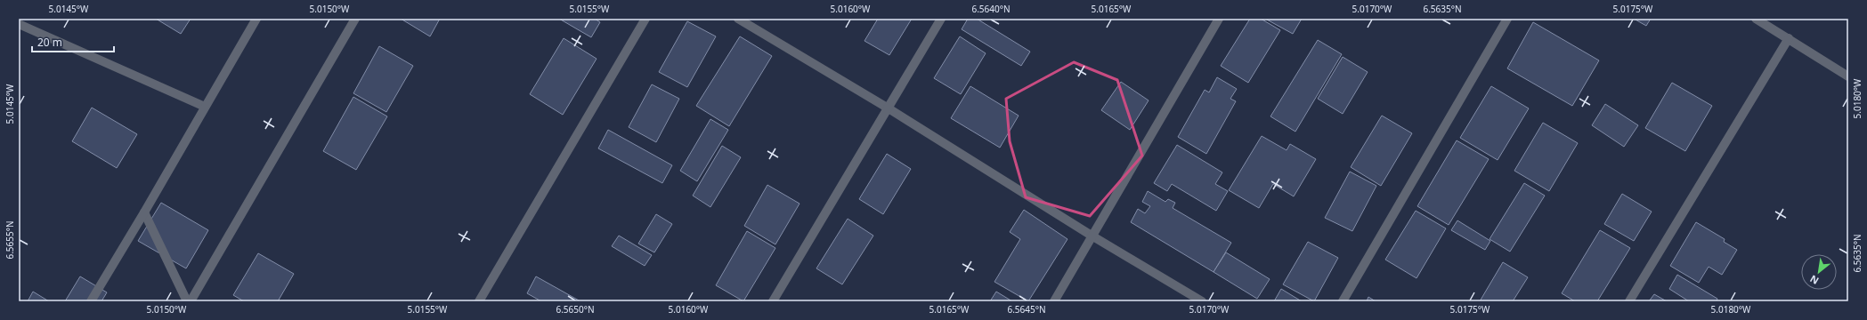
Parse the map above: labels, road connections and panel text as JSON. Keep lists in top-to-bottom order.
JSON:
{
  "scale_bar": "20 m",
  "north": "bottom left",
  "coordinates": [
    "5.0145°W",
    "5.0150°W",
    "5.0155°W",
    "5.0160°W",
    "6.5640°N",
    "5.0165°W",
    "5.0170°W",
    "6.5635°N",
    "5.0175°W",
    "5.0180°W",
    "6.5655°N",
    "6.5650°N",
    "6.5645°N"
  ]
}
